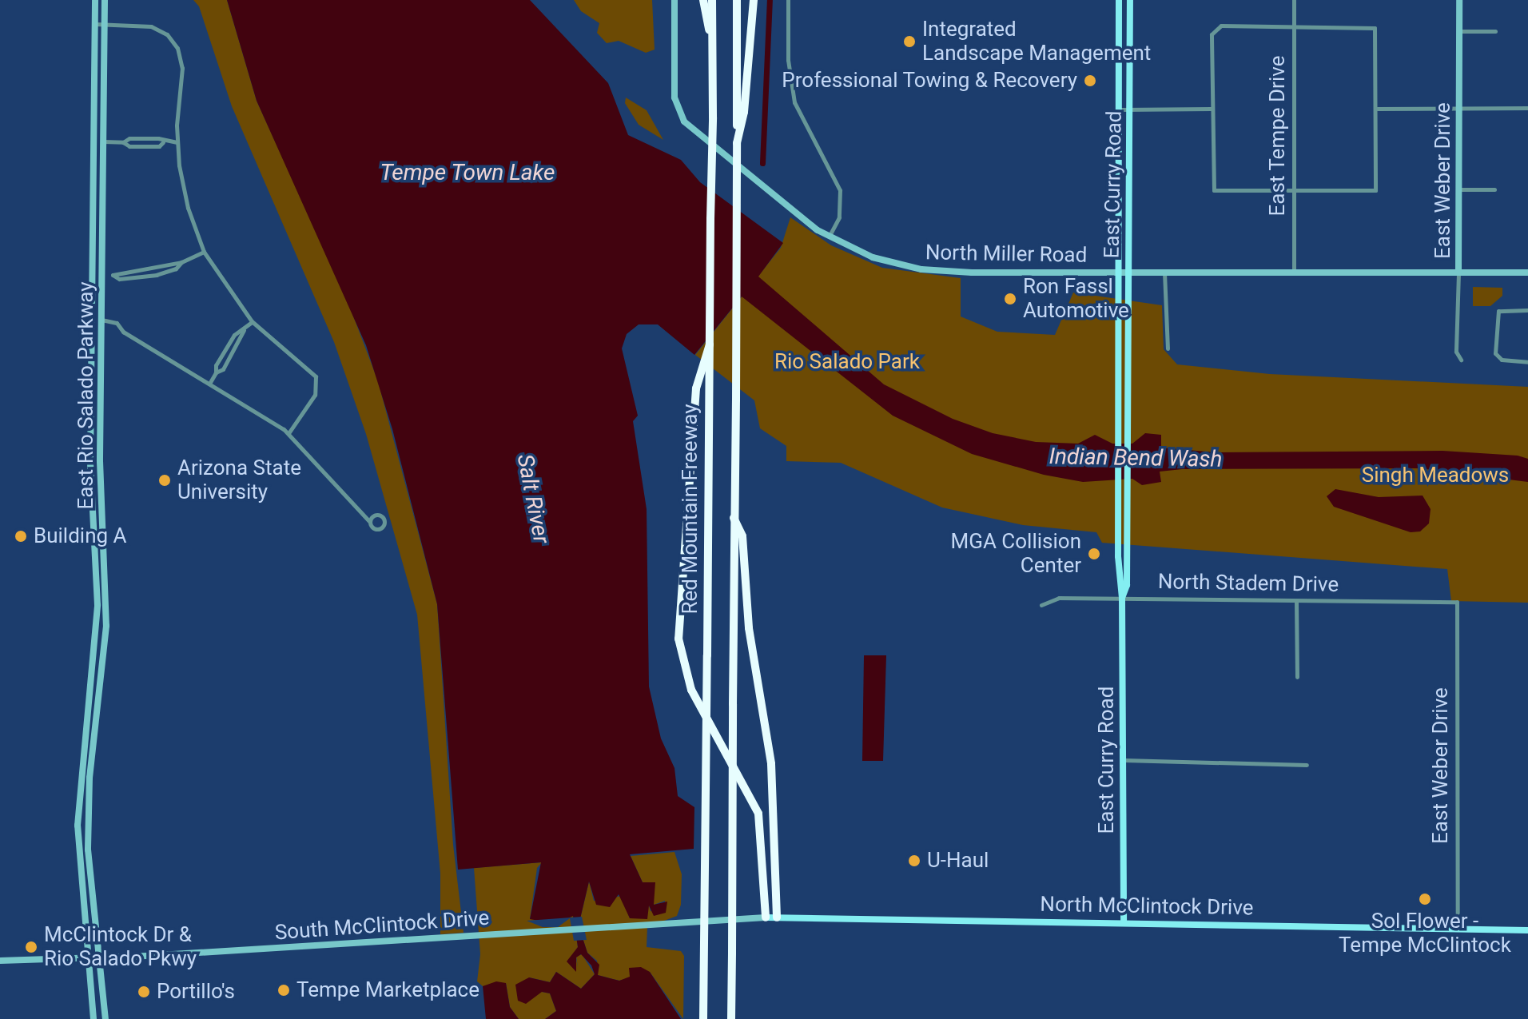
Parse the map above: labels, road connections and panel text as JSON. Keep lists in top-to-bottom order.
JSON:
{
  "streets": {
    "highway": ["Red Mountain Freeway"],
    "main road": [
      "East Weber Drive",
      "East Curry Road",
      "North Miller Road",
      "East Rio Salado Parkway",
      "North McClintock Drive",
      "South McClintock Drive"
    ],
    "street": ["East Tempe Drive", "North Stadem Drive"]
  },
  "crossings": [
    ["East Tempe Drive", "North Miller Road"],
    ["East Weber Drive", "North Miller Road"],
    ["East Weber Drive", "North Stadem Drive"],
    ["East Weber Drive", "North McClintock Drive"],
    ["East Curry Road", "North Miller Road"],
    ["East Curry Road", "North Stadem Drive"],
    ["East Curry Road", "North McClintock Drive"],
    ["East Rio Salado Parkway", "South McClintock Drive"],
    ["North McClintock Drive", "South McClintock Drive"]
  ],
  "water": ["Tempe Town Lake", "Indian Bend Wash", "Salt River"],
  "parks": ["Rio Salado Park", "Singh Meadows"],
  "places": [
    "Integrated Landscape Management",
    "Professional Towing & Recovery",
    "Ron Fassl Automotive",
    "Arizona State University",
    "Building A",
    "MGA Collision Center",
    "U-Haul",
    "Sol Flower - Tempe McClintock",
    "McClintock Dr & Rio Salado Pkwy",
    "Tempe Marketplace",
    "Portillo's"
  ]
}
